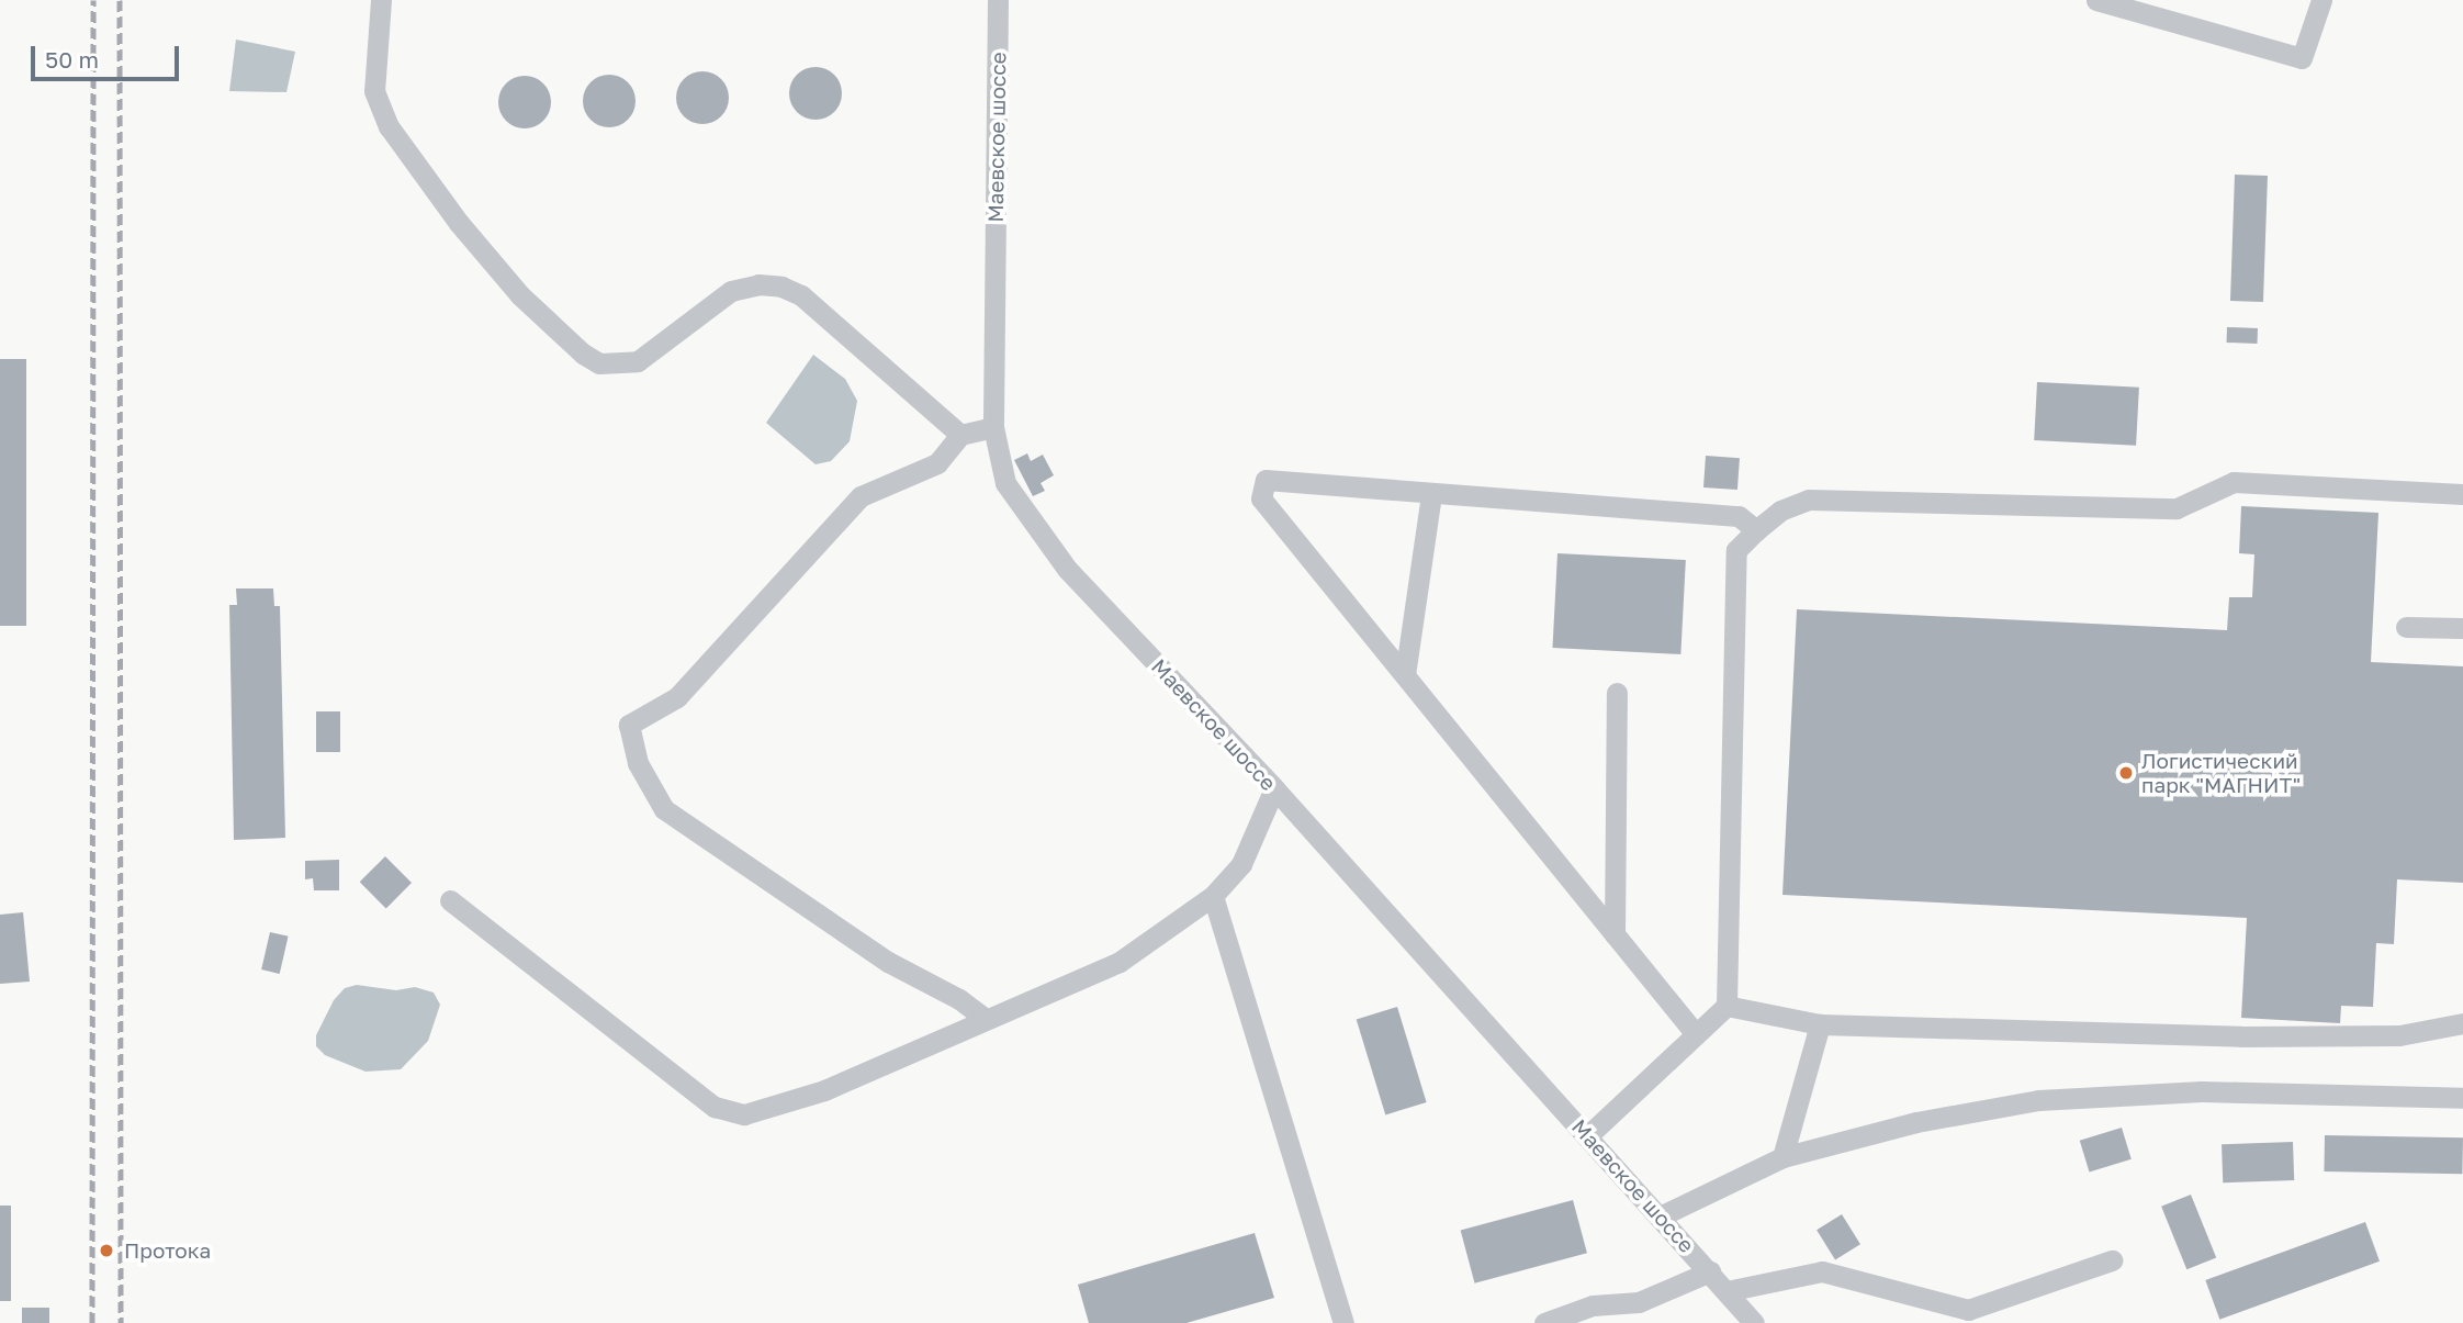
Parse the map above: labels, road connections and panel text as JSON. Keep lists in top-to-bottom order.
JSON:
{
  "streets": {
    "street": ["Маевское шоссе"]
  },
  "places": ["Логистический парк \"МАГНИТ\"", "Протока"],
  "scale_bar": "50 m"
}
